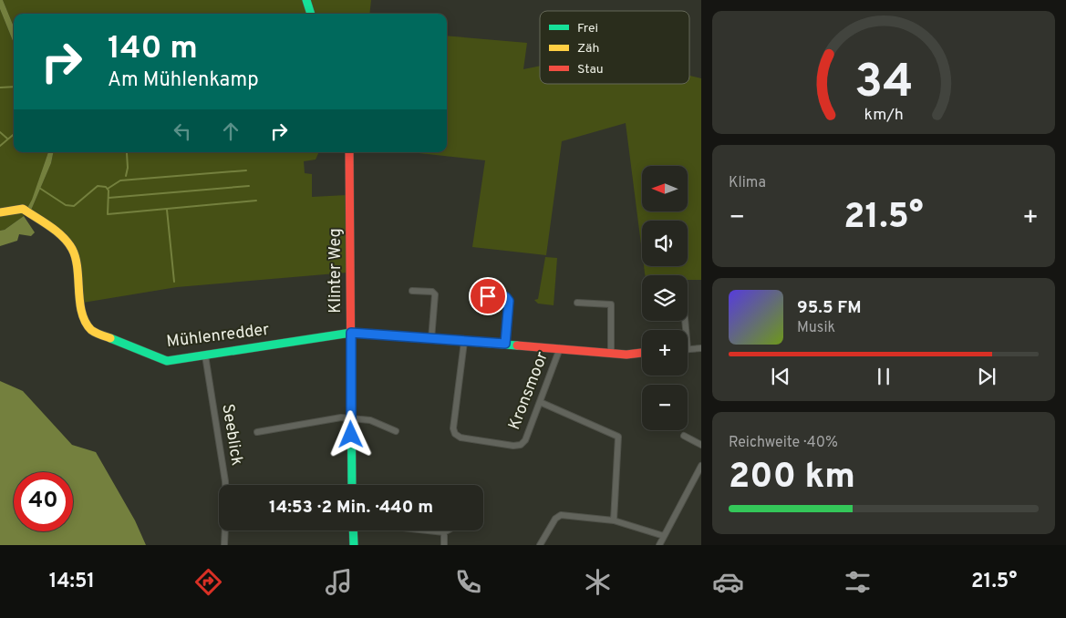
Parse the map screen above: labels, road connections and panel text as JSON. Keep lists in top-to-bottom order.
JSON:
{
  "streets": {
    "street": [
      "Klinter Weg",
      "Mühlenredder",
      "Kronsmoor",
      "Seeblick"
    ]
  },
  "crossings": [
    ["Klinter Weg", "Mühlenredder"],
    ["Mühlenredder", "Kronsmoor"],
    ["Mühlenredder", "Seeblick"]
  ],
  "legend": ["Frei", "Zäh", "Stau"],
  "north": "left",
  "page": {
    "turn": ["140 m", "Am Mühlenkamp"],
    "tile": [
      "Klima",
      ["Reichweite · 40%", "200 km"]
    ],
    "map_buttons": ["+", "−"],
    "heat": ["−", "21.5°", "+"],
    "song": ["95.5 FM", "Musik"],
    "limit": "40",
    "trip": "14:53 · 2 Min. · 440 m",
    "tabs": ["14:51", "21.5°"],
    "gauge": ["34", "km/h"]
  }
}
